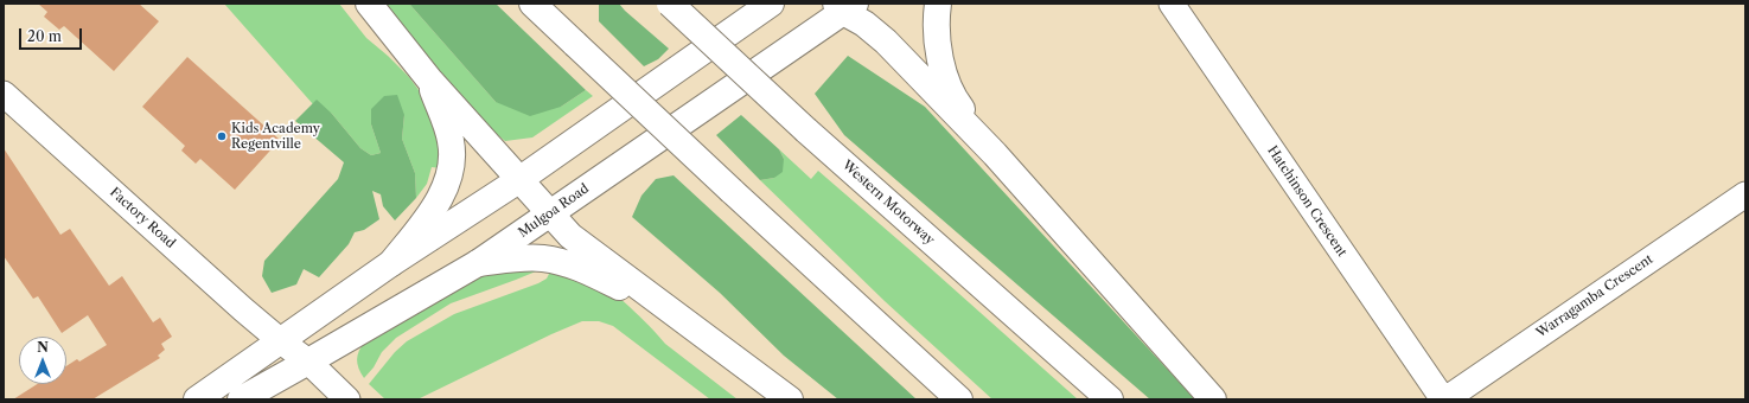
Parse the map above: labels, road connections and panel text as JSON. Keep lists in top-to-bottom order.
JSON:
{
  "streets": {
    "main road": ["Western Motorway", "Mulgoa Road"],
    "street": ["Hatchinson Crescent", "Factory Road", "Warragamba Crescent"]
  },
  "crossings": [
    ["Hatchinson Crescent", "Warragamba Crescent"],
    ["Mulgoa Road", "Factory Road"]
  ],
  "places": ["Kids Academy Regentville"],
  "scale_bar": "20 m",
  "north": "top"
}
